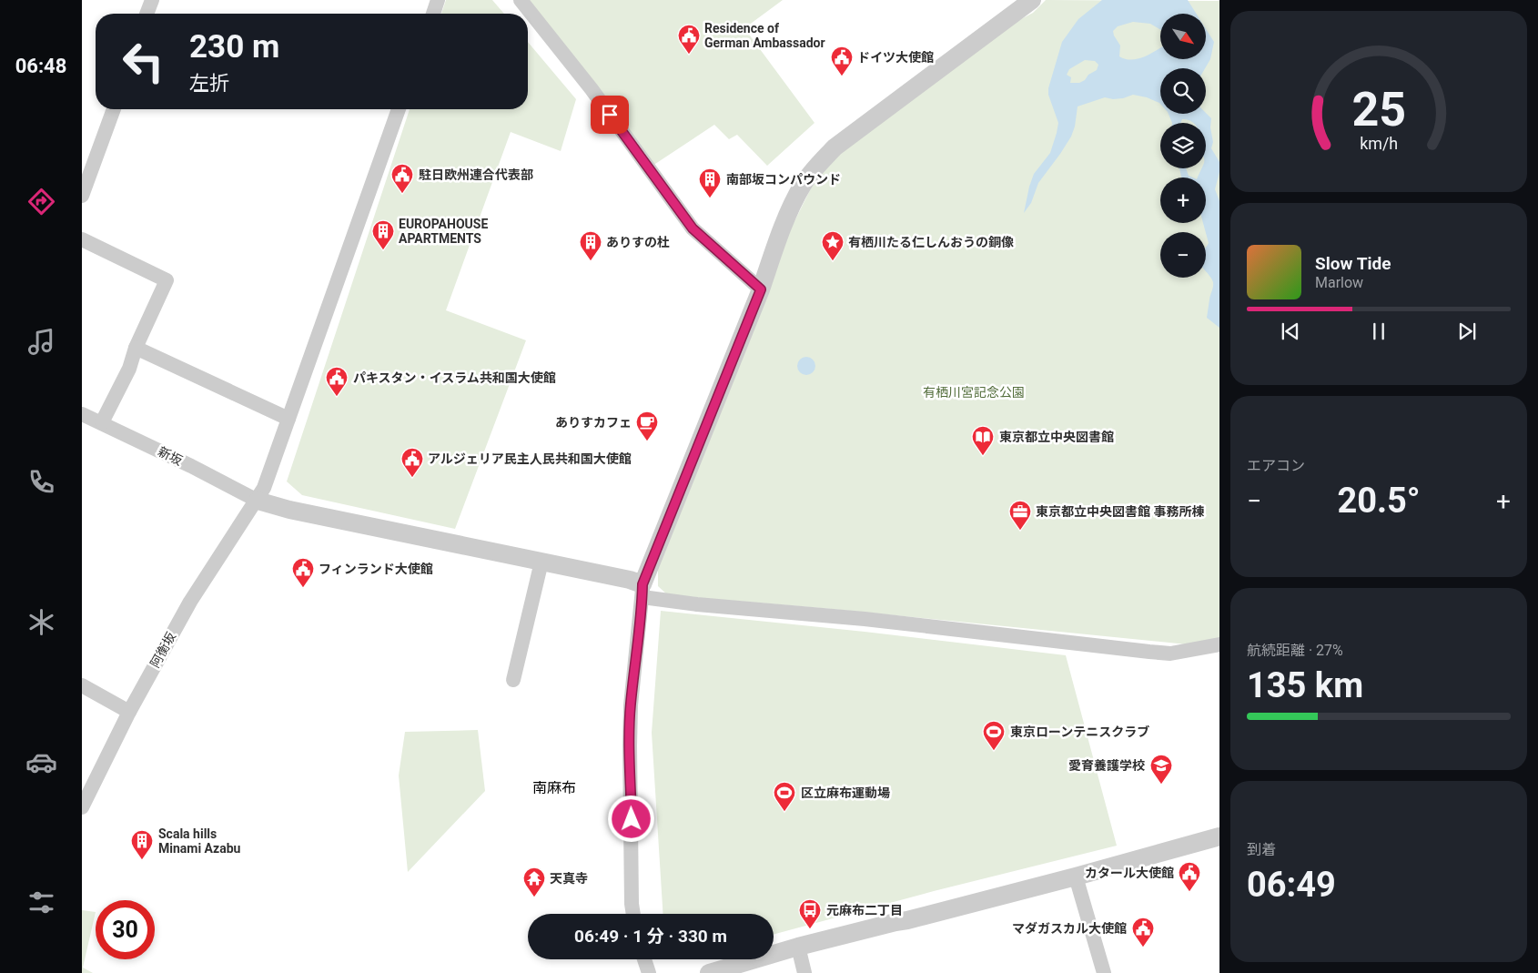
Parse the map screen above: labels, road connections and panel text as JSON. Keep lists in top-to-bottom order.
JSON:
{
  "streets": {
    "street": ["新坂", "阿衡坂"]
  },
  "crossings": [
    ["新坂", "阿衡坂"]
  ],
  "districts": ["南麻布"],
  "parks": ["有栖川宮記念公園"],
  "places": {
    "public building": [
      "Residence of German Ambassador",
      "ドイツ大使館",
      "駐日欧州連合代表部",
      "パキスタン・イスラム共和国大使館",
      "アルジェリア民主人民共和国大使館",
      "フィンランド大使館",
      "カタール大使館",
      "マダガスカル大使館"
    ],
    "building": [
      "南部坂コンパウンド",
      "EUROPAHOUSE APARTMENTS",
      "ありすの杜",
      "Scala hills Minami Azabu"
    ],
    "place": ["有栖川たる仁しんおうの銅像"],
    "cafe": ["ありすカフェ"],
    "library": ["東京都立中央図書館"],
    "office": ["東京都立中央図書館 事務所棟"],
    "sports": ["東京ローンテニスクラブ", "区立麻布運動場"],
    "school or university": ["愛育養護学校"],
    "temple": ["天真寺"],
    "bus stop": ["元麻布二丁目"]
  },
  "north": "bottom right",
  "page": {
    "tabs": "06:48",
    "map_buttons": ["+", "−"],
    "turn": ["230 m", "左折"],
    "song": ["Slow Tide", "Marlow"],
    "tile": [
      "エアコン",
      ["航続距離 · 27%", "135 km"],
      ["到着", "06:49"]
    ],
    "heat": ["−", "20.5°", "+"],
    "limit": "30",
    "trip": "06:49 · 1 分 · 330 m",
    "gauge": ["25", "km/h"]
  }
}
